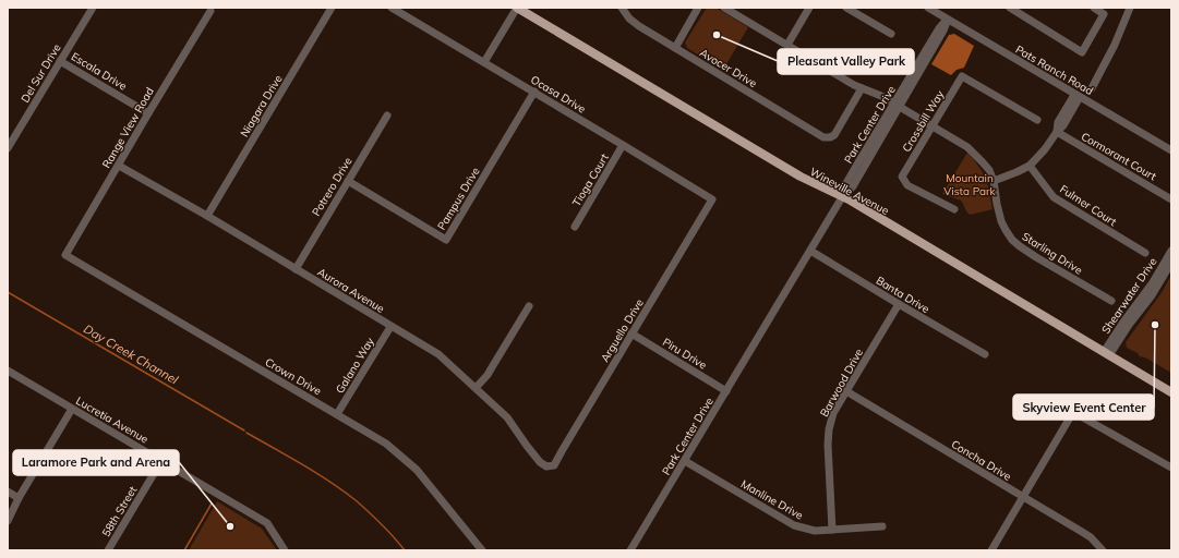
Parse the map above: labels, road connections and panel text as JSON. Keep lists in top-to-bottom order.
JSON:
{
  "streets": {
    "main road": ["Wineville Avenue"],
    "street": [
      "Avocer Drive",
      "Pats Ranch Road",
      "Escala Drive",
      "Del Sur Drive",
      "Ocasa Drive",
      "Niagara Drive",
      "Crossbill Way",
      "Park Center Drive",
      "Range View Road",
      "Cormorant Court",
      "Tioga Court",
      "Potrero Drive",
      "Pampus Drive",
      "Fulmer Court",
      "Starling Drive",
      "Aurora Avenue",
      "Banta Drive",
      "Shearwater Drive",
      "Arguello Drive",
      "Piru Drive",
      "Galano Way",
      "Crown Drive",
      "Barwood Drive",
      "Lucretia Avenue",
      "Concha Drive",
      "Manline Drive",
      "58th Street"
    ]
  },
  "crossings": [
    ["Avocer Drive", "Starling Drive"],
    ["Pats Ranch Road", "Park Center Drive"],
    ["Escala Drive", "Del Sur Drive"],
    ["Escala Drive", "Range View Road"],
    ["Ocasa Drive", "Tioga Court"],
    ["Ocasa Drive", "Pampus Drive"],
    ["Ocasa Drive", "Arguello Drive"],
    ["Niagara Drive", "Aurora Avenue"],
    ["Crossbill Way", "Starling Drive"],
    ["Park Center Drive", "Wineville Avenue"],
    ["Park Center Drive", "Starling Drive"],
    ["Park Center Drive", "Banta Drive"],
    ["Park Center Drive", "Piru Drive"],
    ["Park Center Drive", "Manline Drive"],
    ["Range View Road", "Aurora Avenue"],
    ["Range View Road", "Crown Drive"],
    ["Potrero Drive", "Pampus Drive"],
    ["Potrero Drive", "Aurora Avenue"],
    ["Wineville Avenue", "Shearwater Drive"],
    ["Aurora Avenue", "Arguello Drive"],
    ["Aurora Avenue", "Galano Way"],
    ["Banta Drive", "Barwood Drive"],
    ["Arguello Drive", "Piru Drive"],
    ["Galano Way", "Crown Drive"],
    ["Barwood Drive", "Concha Drive"],
    ["Barwood Drive", "Manline Drive"],
    ["Lucretia Avenue", "58th Street"]
  ],
  "water": ["Day Creek Channel"],
  "parks": ["Mountain Vista Park"],
  "places": ["Pleasant Valley Park", "Skyview Event Center", "Laramore Park and Arena"]
}
